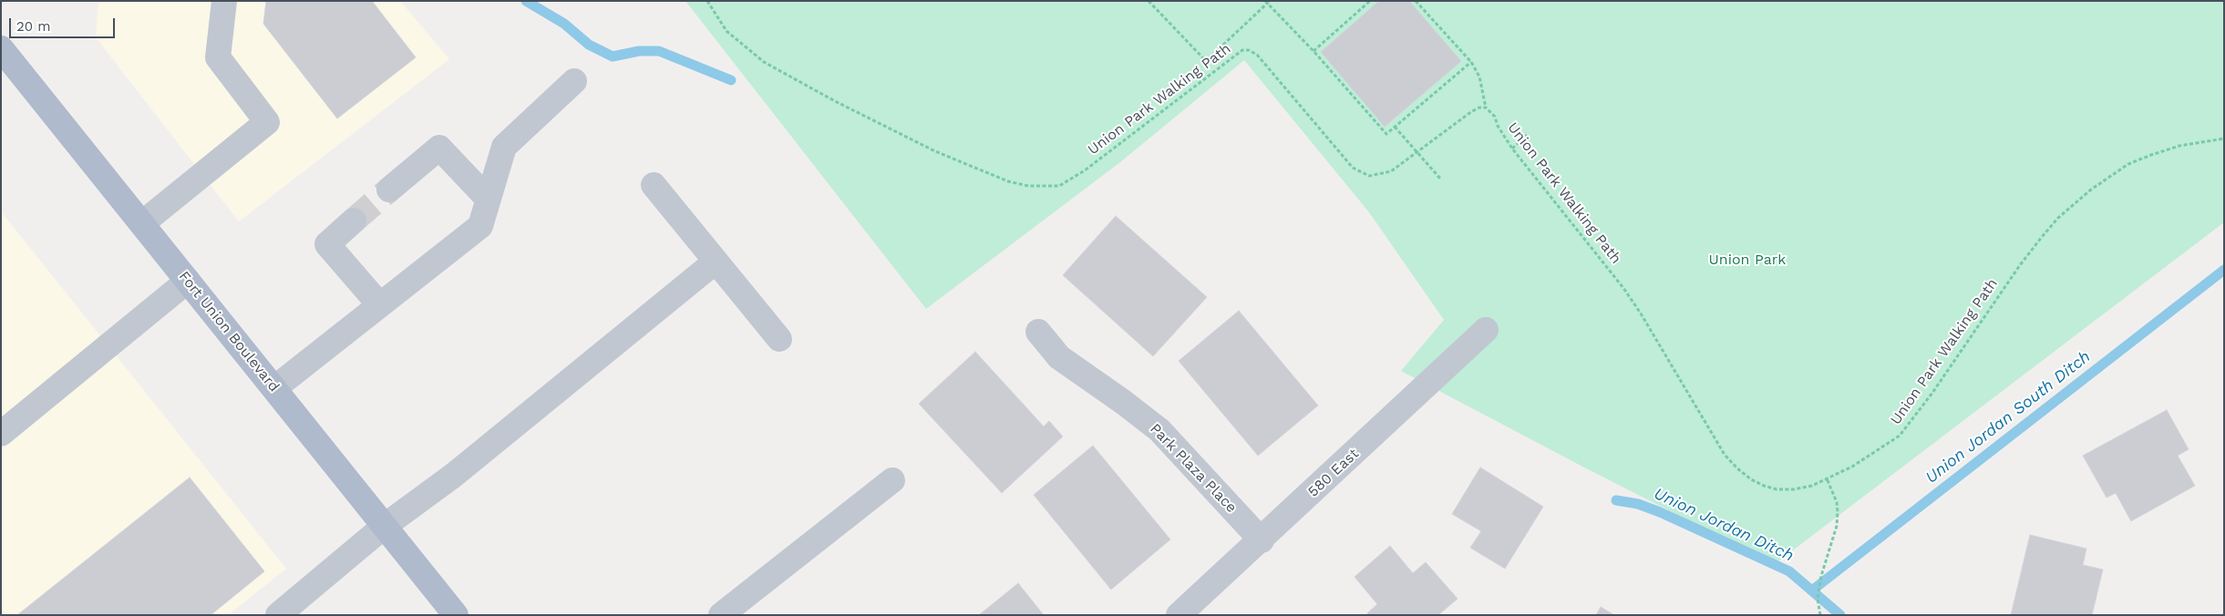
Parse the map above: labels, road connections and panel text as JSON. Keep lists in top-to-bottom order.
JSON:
{
  "streets": {
    "main road": ["Fort Union Boulevard"],
    "street": ["Park Plaza Place", "580 East"],
    "path": ["Union Park Walking Path"]
  },
  "crossings": [
    ["Park Plaza Place", "580 East"]
  ],
  "water": ["Union Jordan South Ditch", "Union Jordan Ditch"],
  "parks": ["Union Park"],
  "scale_bar": "20 m"
}
